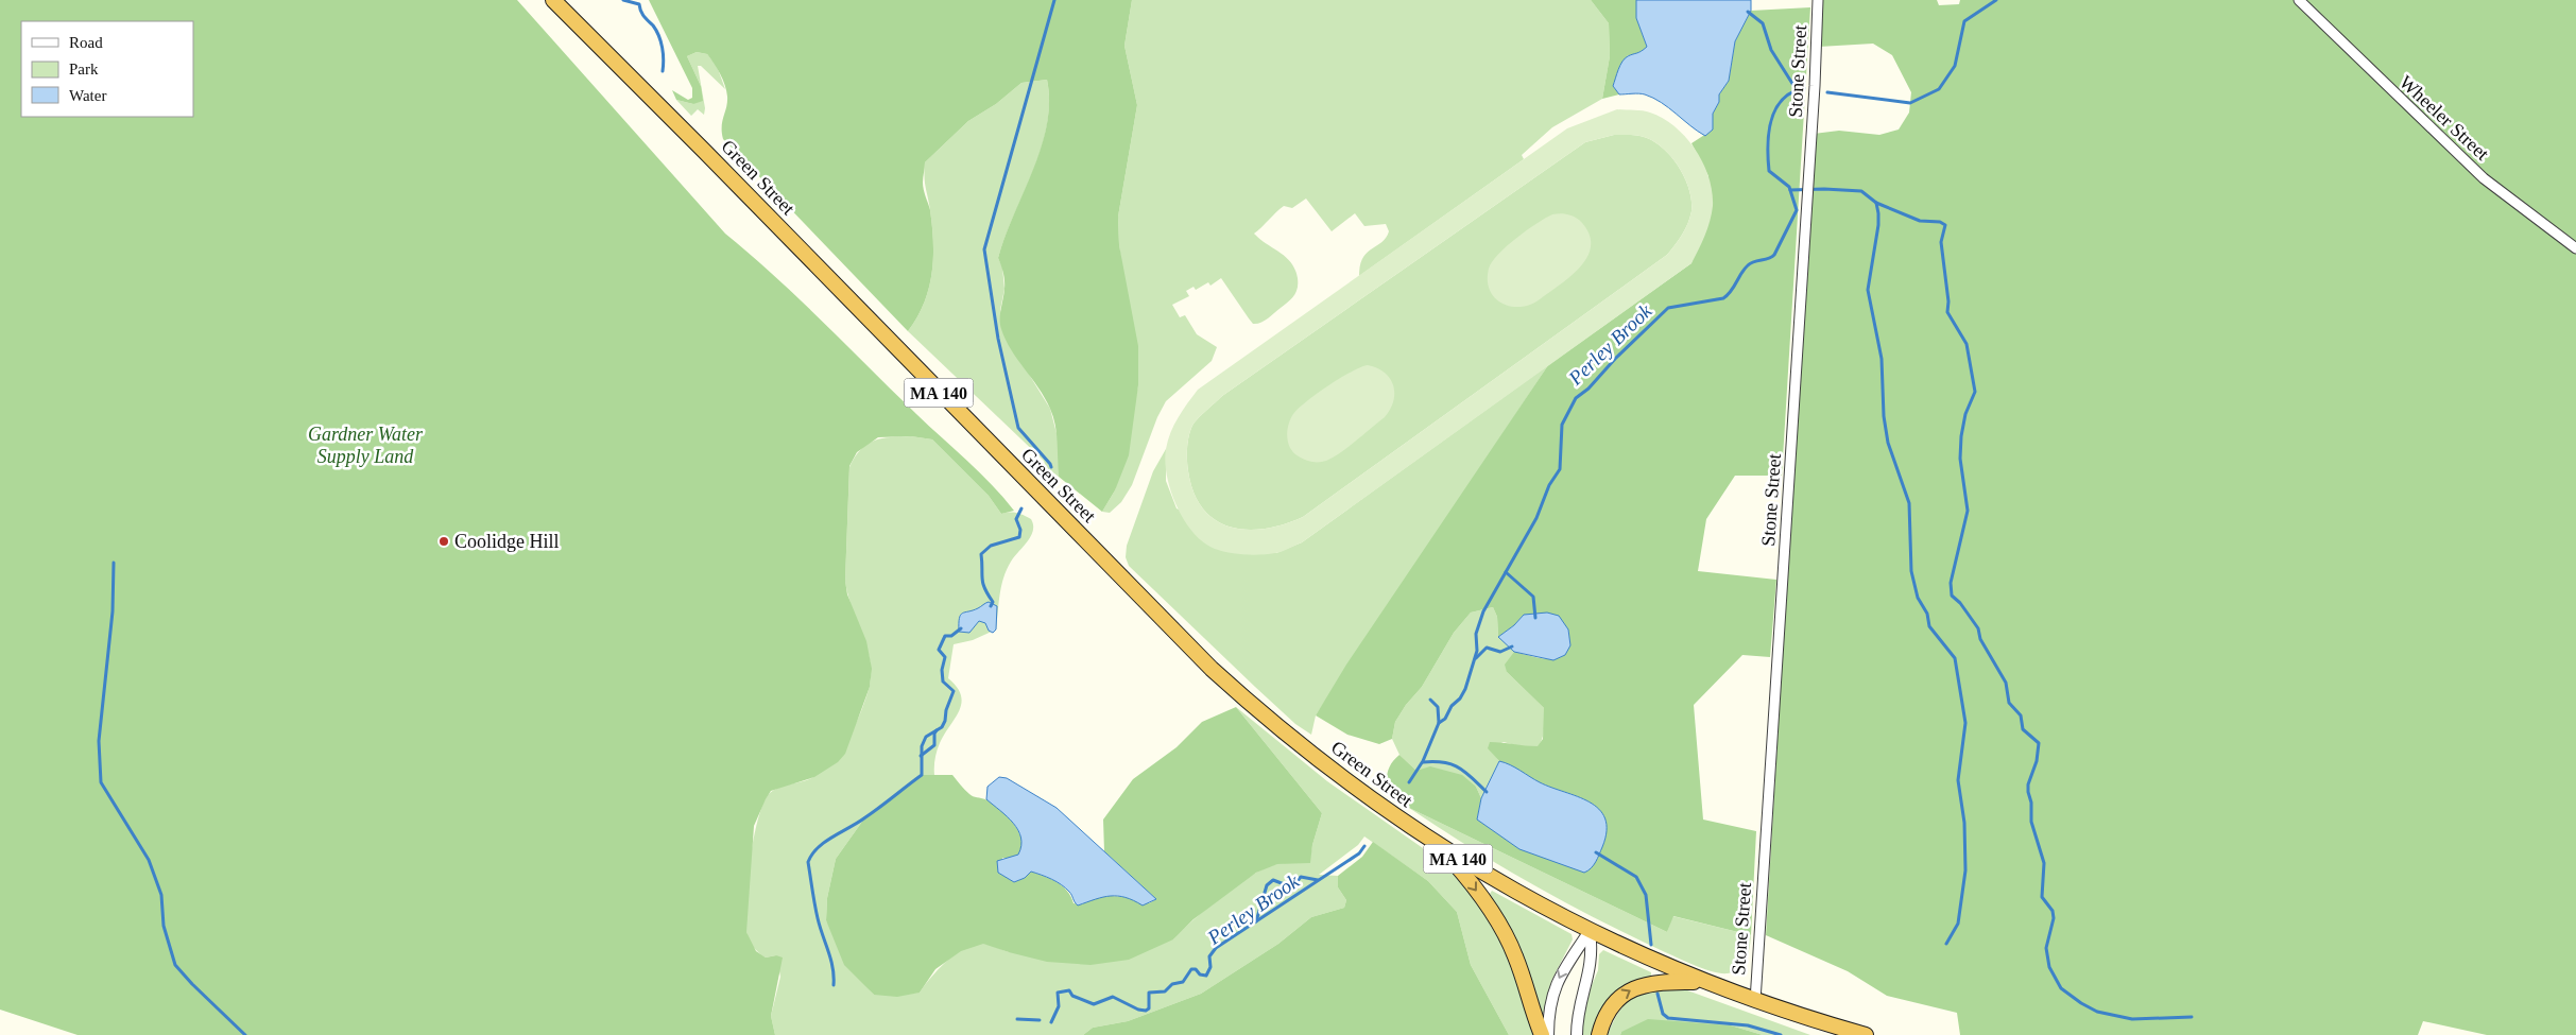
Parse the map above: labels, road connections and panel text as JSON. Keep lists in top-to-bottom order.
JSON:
{
  "streets": {
    "highway": ["Green Street", "MA 140"],
    "street": ["Stone Street", "Wheeler Street"]
  },
  "crossings": [
    ["Stone Street", "MA 140"],
    ["Green Street", "MA 140"]
  ],
  "water": ["Perley Brook"],
  "parks": ["Gardner Water Supply Land"],
  "places": ["Coolidge Hill"],
  "legend": ["Road", "Park", "Water"]
}
